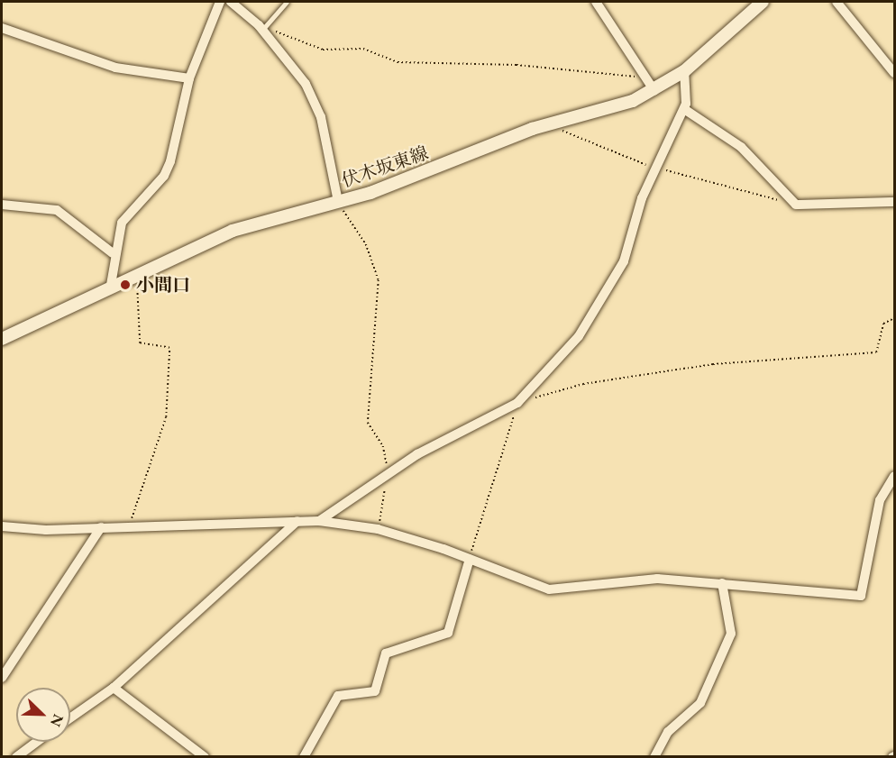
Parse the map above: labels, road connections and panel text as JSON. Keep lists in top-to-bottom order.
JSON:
{
  "streets": {
    "main road": ["伏木坂東線"]
  },
  "places": ["小間口"],
  "north": "bottom right"
}
